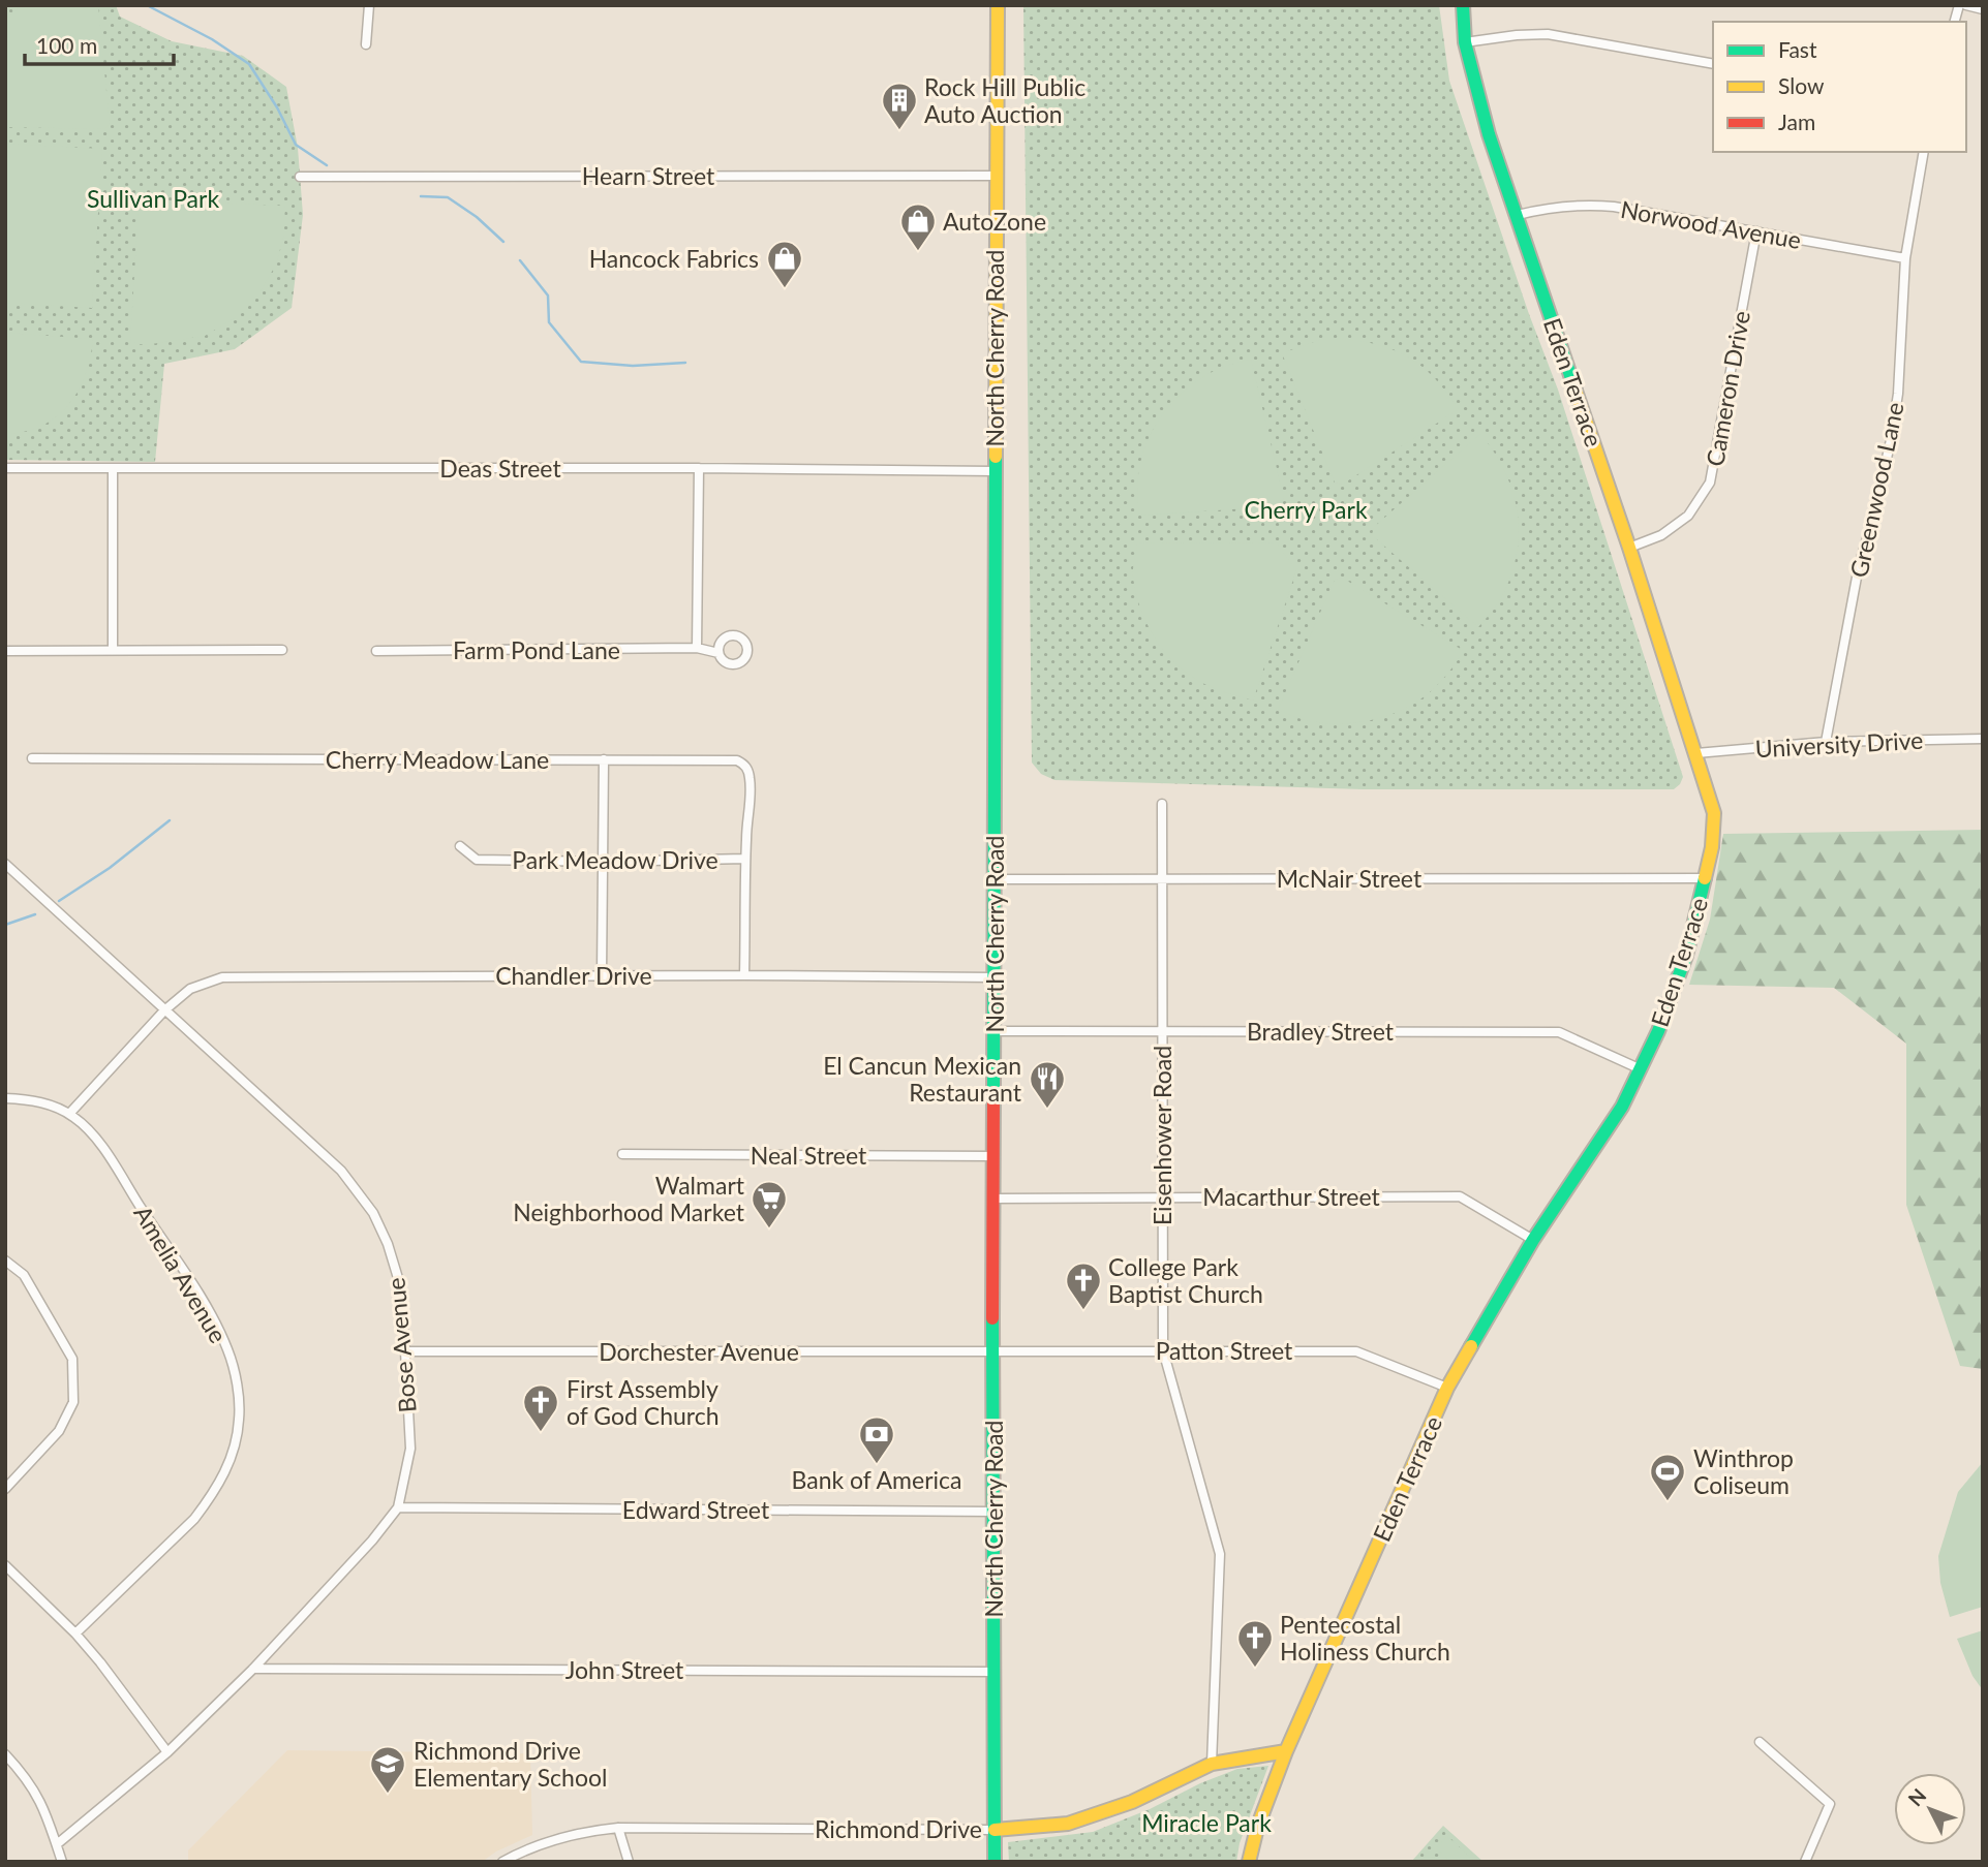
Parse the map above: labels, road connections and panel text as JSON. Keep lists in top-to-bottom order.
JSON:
{
  "streets": {
    "street": [
      "Hearn Street",
      "Norwood Avenue",
      "North Cherry Road",
      "Eden Terrace",
      "Cameron Drive",
      "Deas Street",
      "Greenwood Lane",
      "Farm Pond Lane",
      "University Drive",
      "Cherry Meadow Lane",
      "Park Meadow Drive",
      "McNair Street",
      "Chandler Drive",
      "Bradley Street",
      "Eisenhower Road",
      "Neal Street",
      "Macarthur Street",
      "Amelia Avenue",
      "Bose Avenue",
      "Patton Street",
      "Dorchester Avenue",
      "Edward Street",
      "John Street",
      "Richmond Drive"
    ]
  },
  "crossings": [
    ["Hearn Street", "North Cherry Road"],
    ["Norwood Avenue", "Eden Terrace"],
    ["Norwood Avenue", "Cameron Drive"],
    ["Norwood Avenue", "Greenwood Lane"],
    ["North Cherry Road", "Deas Street"],
    ["North Cherry Road", "McNair Street"],
    ["North Cherry Road", "Chandler Drive"],
    ["North Cherry Road", "Bradley Street"],
    ["North Cherry Road", "Neal Street"],
    ["North Cherry Road", "Macarthur Street"],
    ["North Cherry Road", "Patton Street"],
    ["North Cherry Road", "Dorchester Avenue"],
    ["North Cherry Road", "Edward Street"],
    ["North Cherry Road", "John Street"],
    ["North Cherry Road", "Richmond Drive"],
    ["Eden Terrace", "Cameron Drive"],
    ["Eden Terrace", "University Drive"],
    ["Eden Terrace", "McNair Street"],
    ["Eden Terrace", "Bradley Street"],
    ["Eden Terrace", "Macarthur Street"],
    ["Eden Terrace", "Patton Street"],
    ["Eden Terrace", "Richmond Drive"],
    ["Greenwood Lane", "University Drive"],
    ["Cherry Meadow Lane", "Park Meadow Drive"],
    ["Park Meadow Drive", "Chandler Drive"],
    ["McNair Street", "Eisenhower Road"],
    ["Chandler Drive", "Amelia Avenue"],
    ["Chandler Drive", "Bose Avenue"],
    ["Bradley Street", "Eisenhower Road"],
    ["Eisenhower Road", "Macarthur Street"],
    ["Eisenhower Road", "Patton Street"],
    ["Eisenhower Road", "Richmond Drive"],
    ["Bose Avenue", "Dorchester Avenue"],
    ["Bose Avenue", "Edward Street"],
    ["Bose Avenue", "John Street"],
    ["Patton Street", "Dorchester Avenue"]
  ],
  "parks": ["Sullivan Park", "Cherry Park", "Miracle Park"],
  "places": {
    "building": ["Rock Hill Public Auto Auction"],
    "shop": ["AutoZone", "Hancock Fabrics"],
    "restaurant": ["El Cancun Mexican Restaurant"],
    "supermarket": ["Walmart Neighborhood Market"],
    "church": ["College Park Baptist Church", "First Assembly of God Church", "Pentecostal Holiness Church"],
    "bank": ["Bank of America"],
    "sports": ["Winthrop Coliseum"],
    "school or university": ["Richmond Drive Elementary School"]
  },
  "legend": ["Fast", "Slow", "Jam"],
  "scale_bar": "100 m",
  "north": "top left"
}
